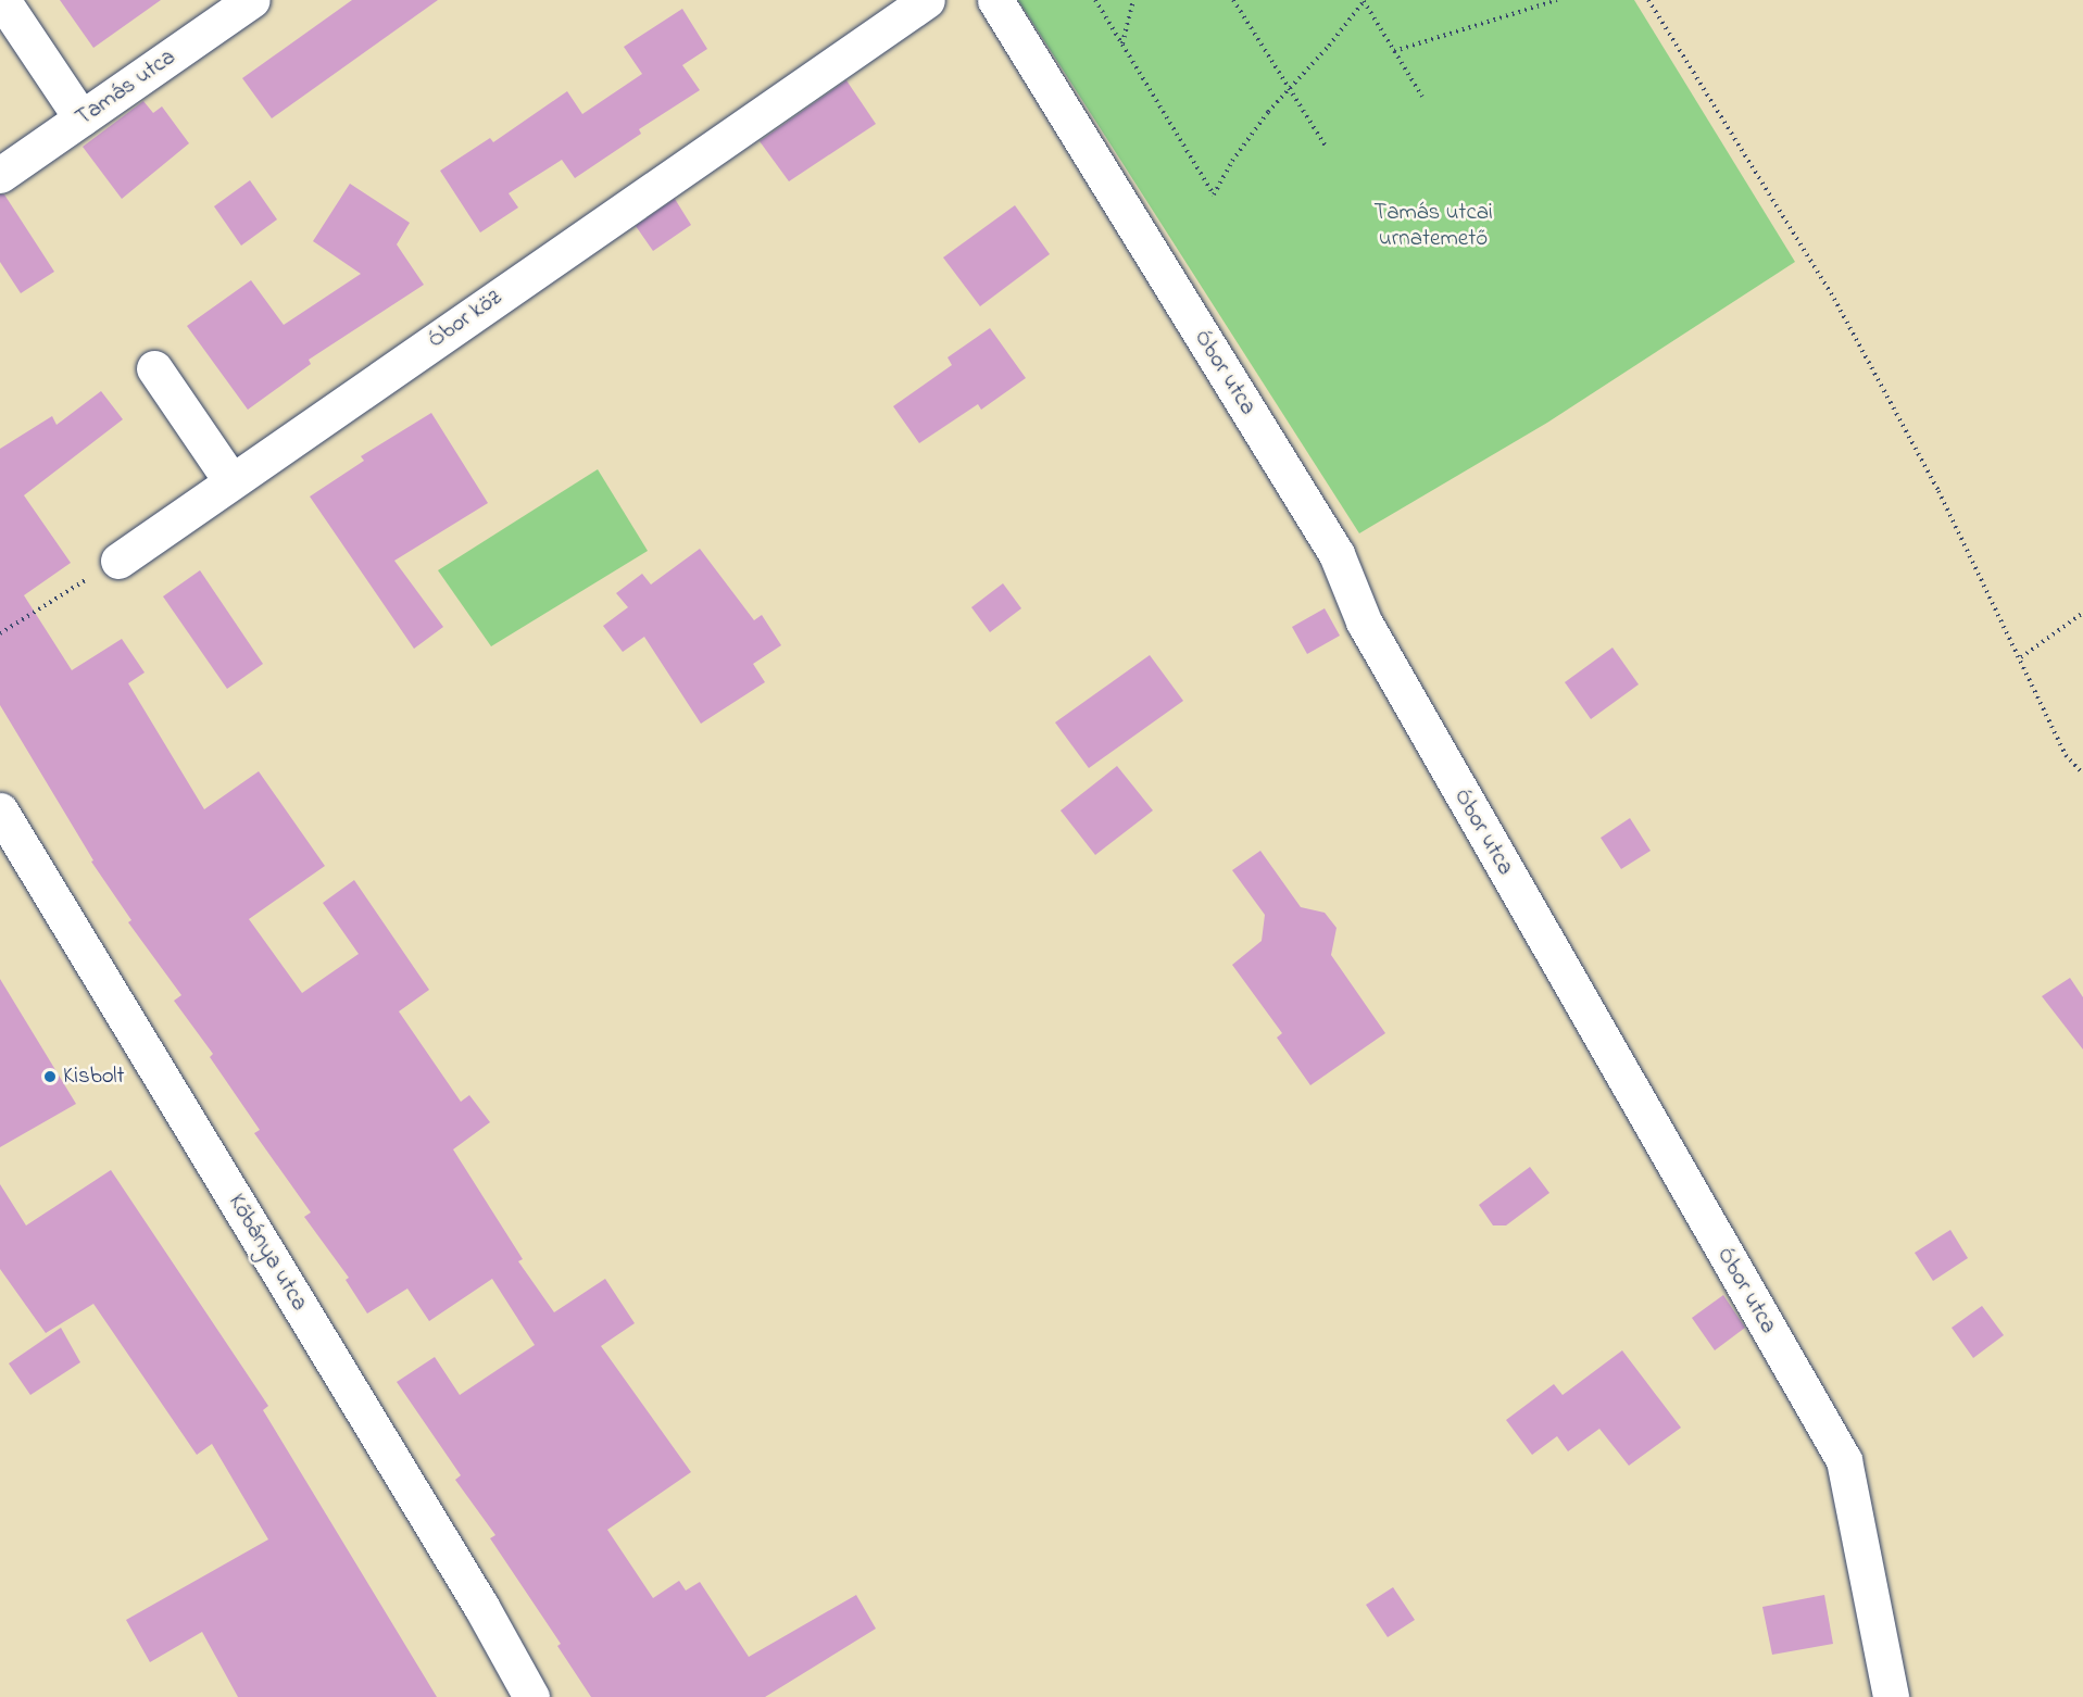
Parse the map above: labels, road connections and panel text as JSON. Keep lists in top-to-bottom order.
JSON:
{
  "streets": {
    "street": [
      "Tamás utca",
      "Óbor köz",
      "Óbor utca",
      "Kőbánya utca"
    ]
  },
  "parks": ["Tamás utcai urnatemető"],
  "places": ["Kisbolt"]
}
